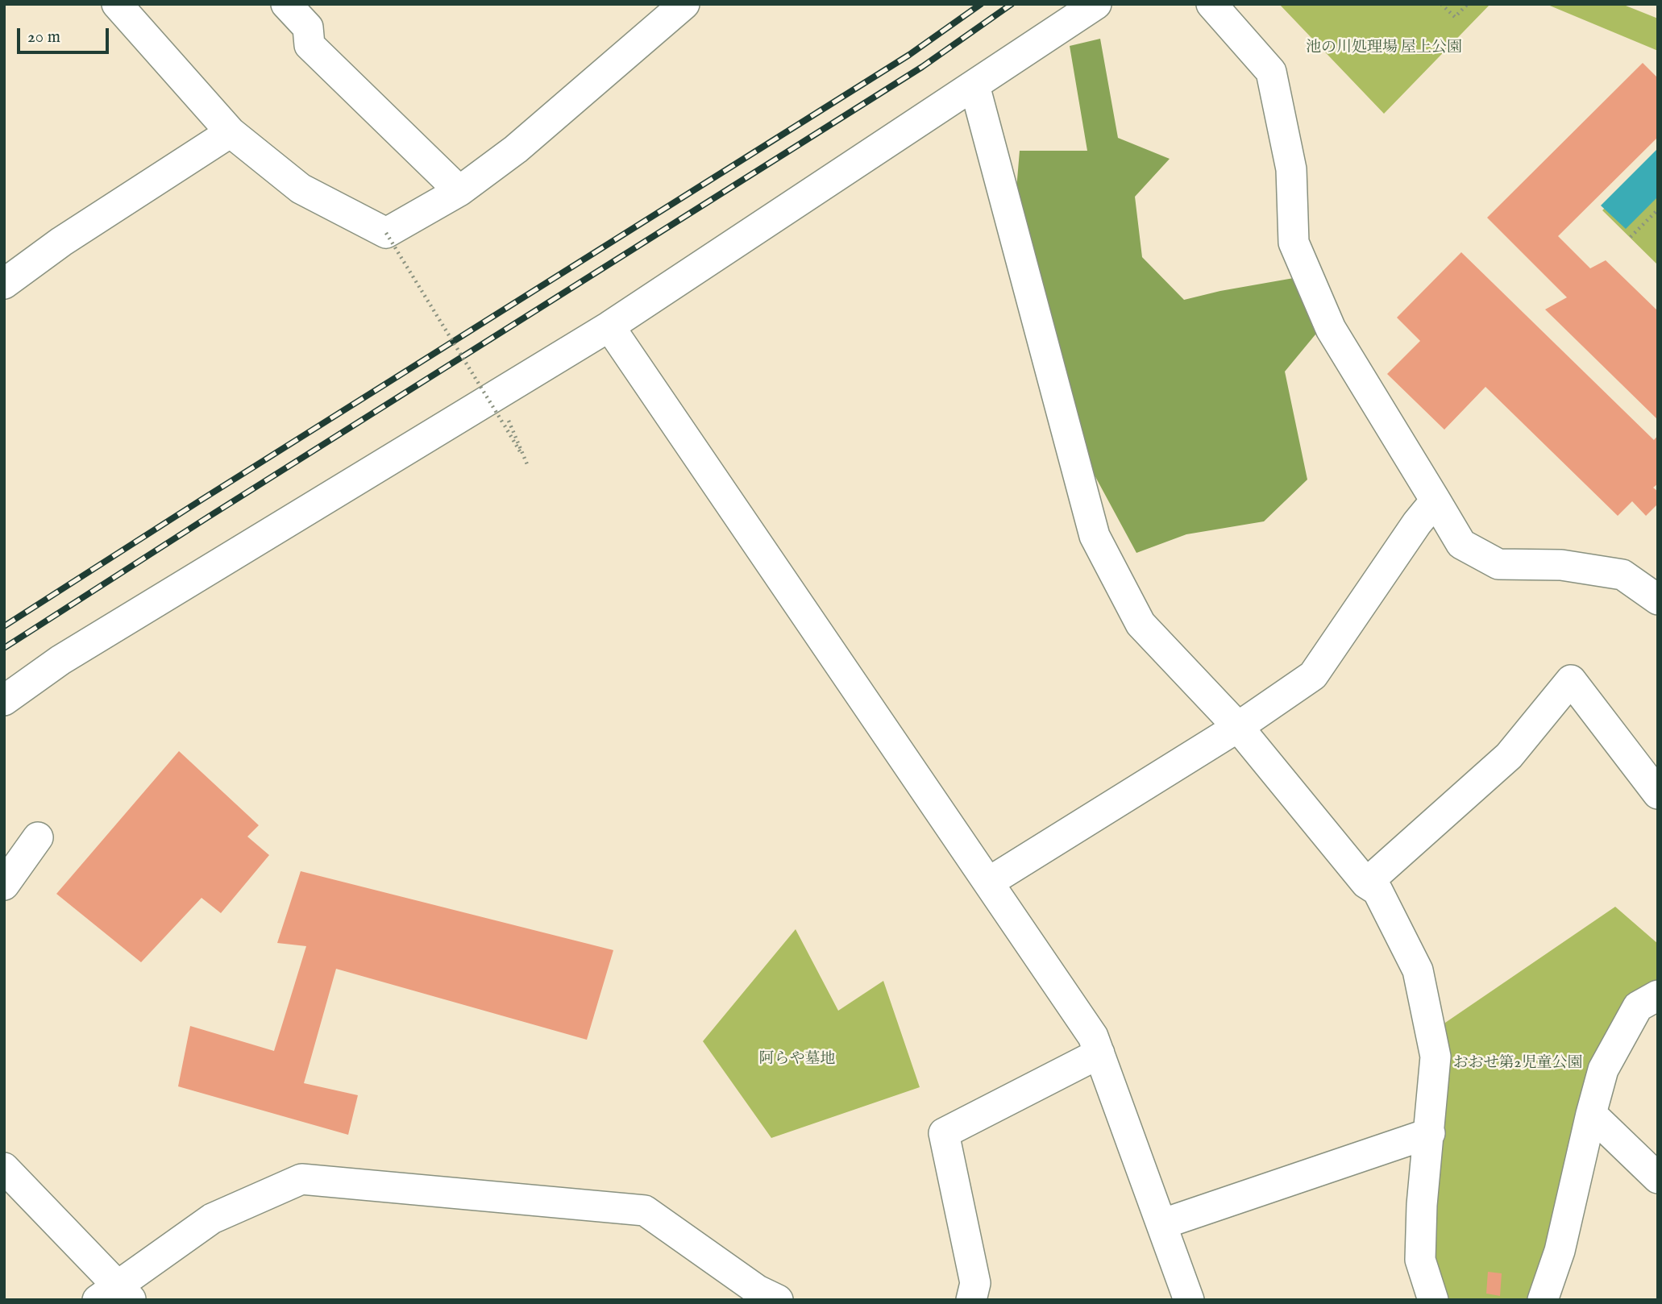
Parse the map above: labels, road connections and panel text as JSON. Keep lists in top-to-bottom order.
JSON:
{
  "parks": ["池の川処理場 屋上公園", "阿らや墓地", "おおせ第2児童公園"],
  "scale_bar": "20 m"
}
